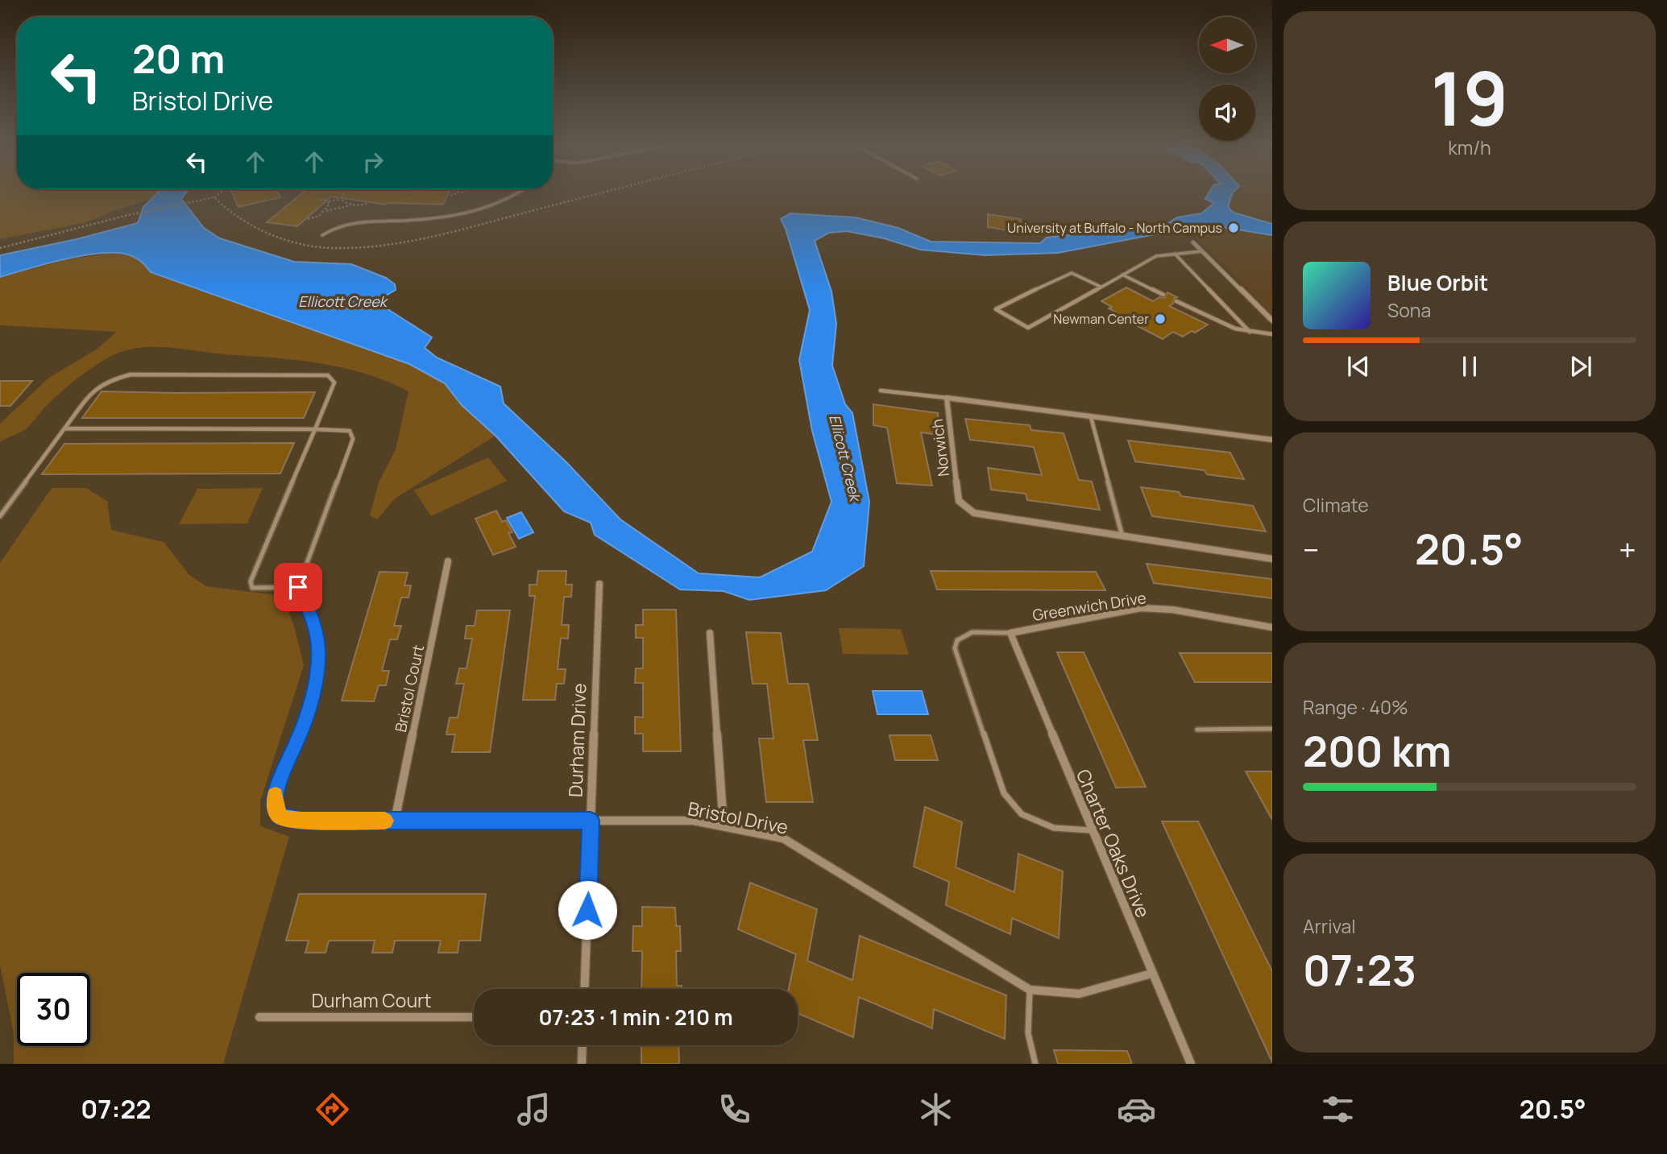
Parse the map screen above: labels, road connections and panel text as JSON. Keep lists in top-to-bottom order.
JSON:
{
  "streets": {
    "street": [
      "Norwich",
      "Greenwich Drive",
      "Bristol Court",
      "Durham Drive",
      "Bristol Drive",
      "Charter Oaks Drive",
      "Durham Court"
    ]
  },
  "crossings": [
    ["Greenwich Drive", "Charter Oaks Drive"],
    ["Bristol Court", "Bristol Drive"],
    ["Durham Drive", "Bristol Drive"],
    ["Bristol Drive", "Charter Oaks Drive"]
  ],
  "water": ["Ellicott Creek"],
  "places": ["University at Buffalo - North Campus", "Newman Center"],
  "north": "left",
  "page": {
    "tile": [
      ["19", "km/h"],
      "Climate",
      ["Range · 40%", "200 km"],
      ["Arrival", "07:23"]
    ],
    "turn": ["20 m", "Bristol Drive"],
    "song": ["Blue Orbit", "Sona"],
    "heat": ["−", "20.5°", "+"],
    "limit": "30",
    "trip": "07:23 · 1 min · 210 m",
    "tabs": ["07:22", "20.5°"]
  }
}
